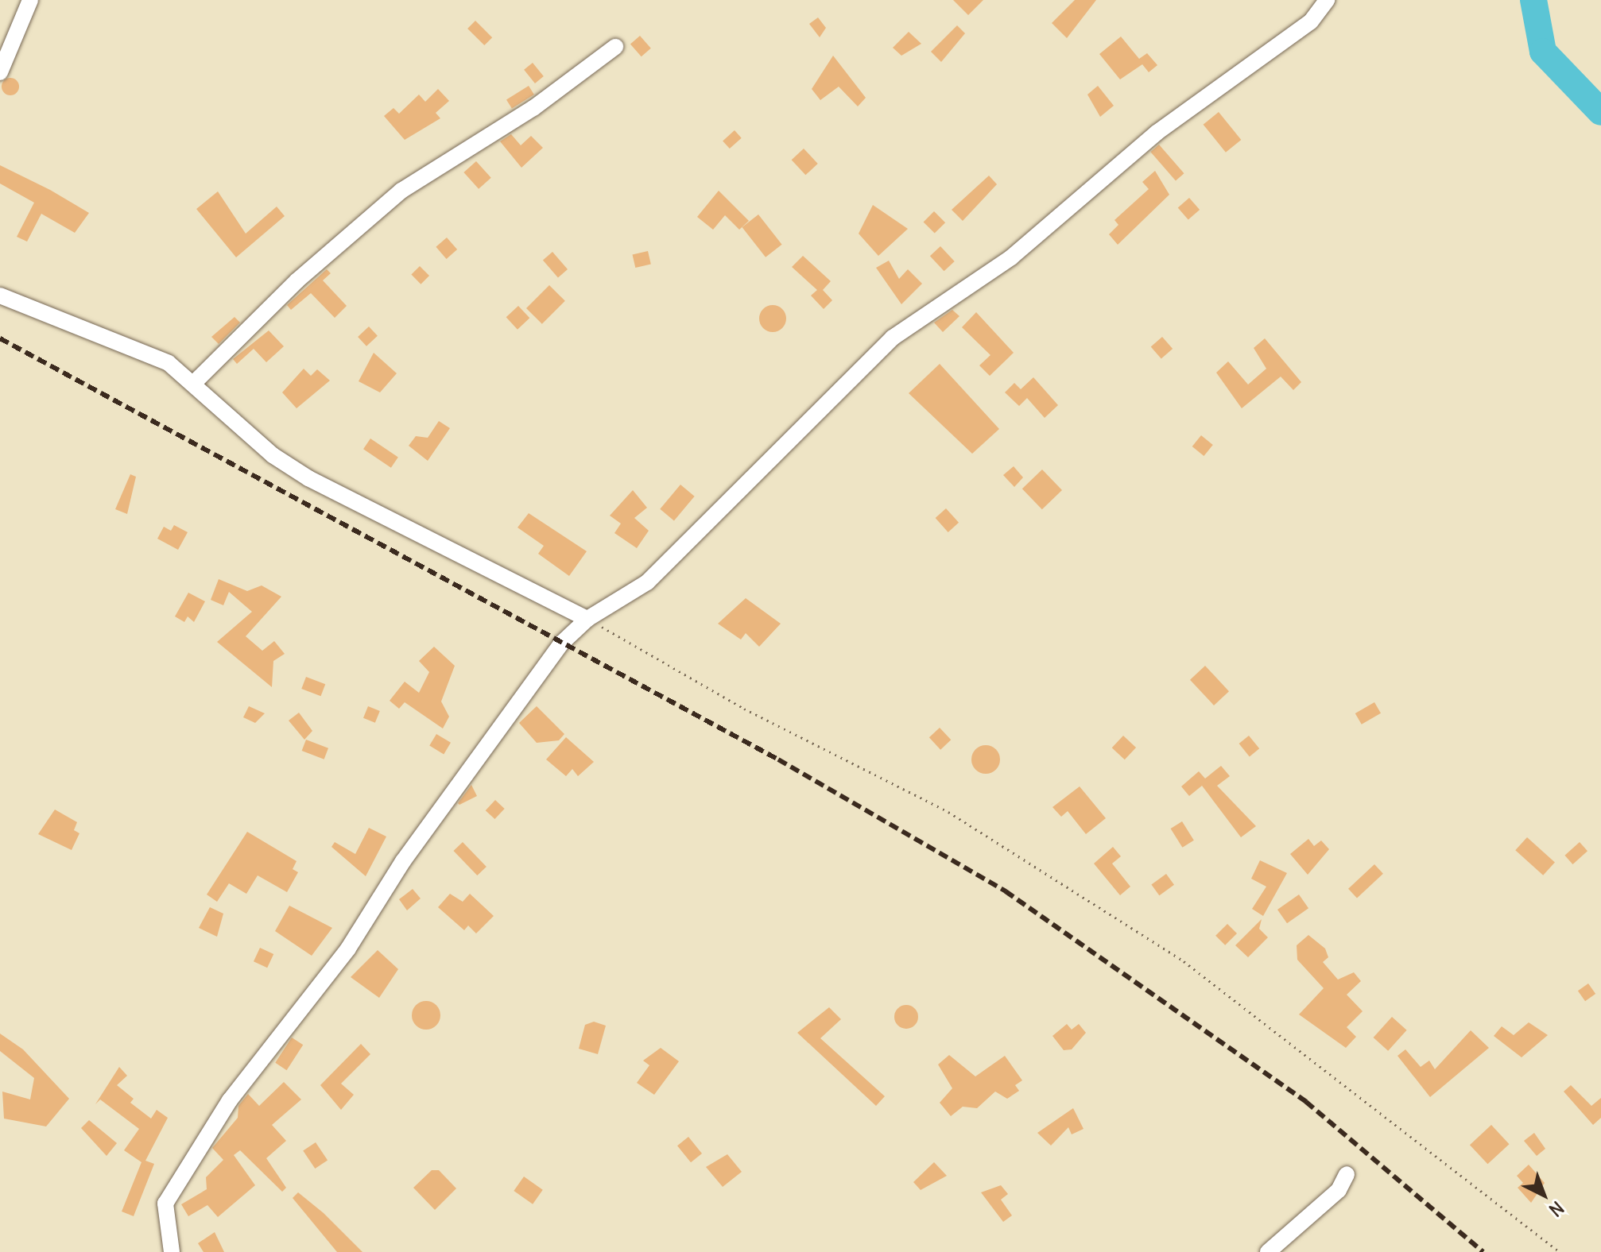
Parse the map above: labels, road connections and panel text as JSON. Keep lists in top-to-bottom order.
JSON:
{
  "north": "bottom right"
}
